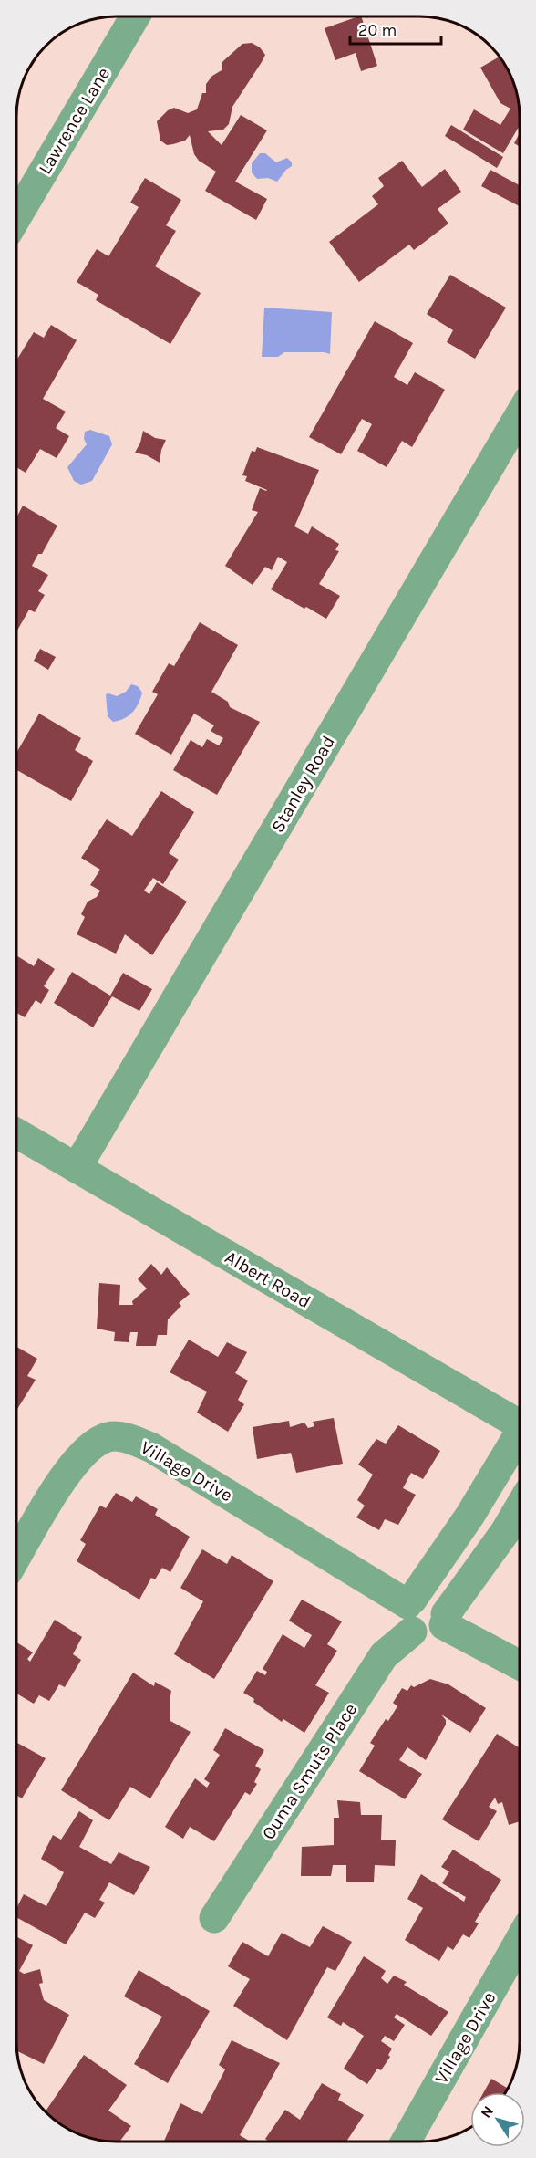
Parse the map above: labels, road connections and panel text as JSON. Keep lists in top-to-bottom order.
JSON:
{
  "streets": {
    "street": [
      "Lawrence Lane",
      "Stanley Road",
      "Albert Road",
      "Village Drive",
      "Ouma Smuts Place"
    ]
  },
  "crossings": [
    ["Stanley Road", "Albert Road"],
    ["Village Drive", "Ouma Smuts Place"]
  ],
  "scale_bar": "20 m",
  "north": "top left"
}
